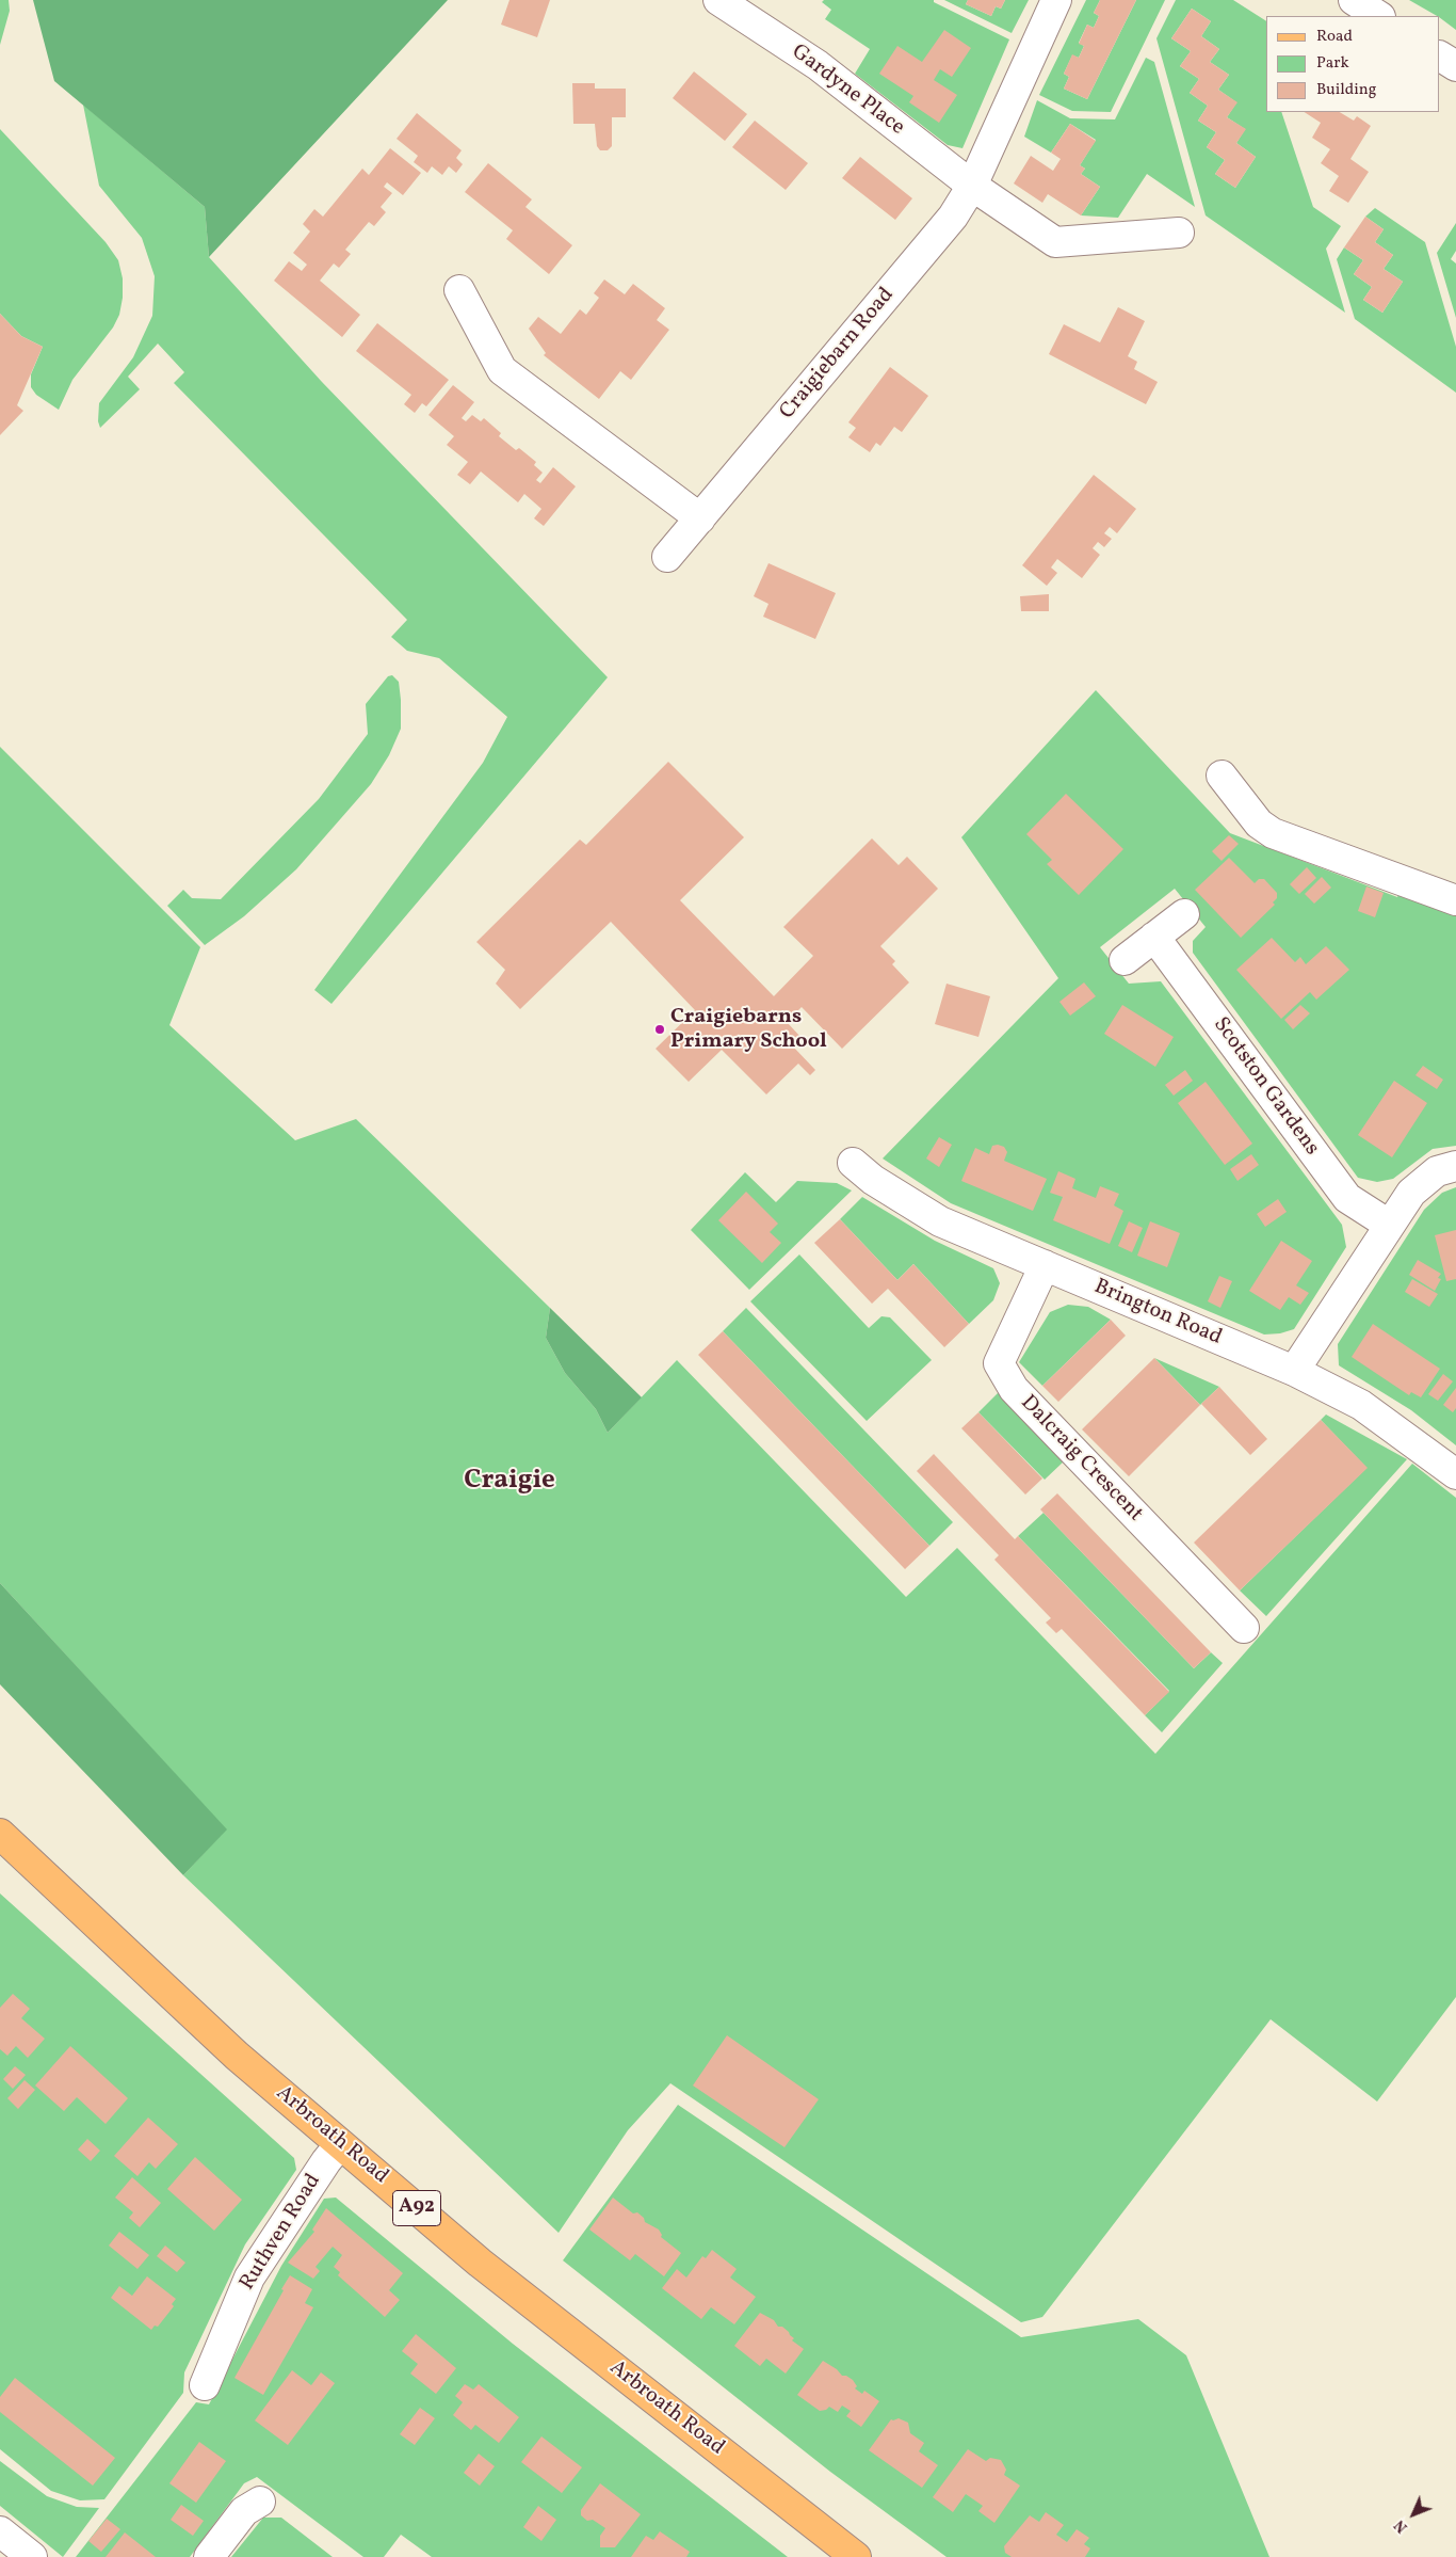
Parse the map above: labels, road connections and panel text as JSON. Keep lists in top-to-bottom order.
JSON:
{
  "streets": {
    "main road": ["Arbroath Road", "A92"],
    "street": [
      "Gardyne Place",
      "Craigiebarn Road",
      "Scotston Gardens",
      "Brington Road",
      "Dalcraig Crescent",
      "Ruthven Road"
    ]
  },
  "crossings": [
    ["Gardyne Place", "Craigiebarn Road"],
    ["Brington Road", "Dalcraig Crescent"],
    ["Arbroath Road", "Ruthven Road"]
  ],
  "districts": ["Craigie"],
  "places": ["Craigiebarns Primary School"],
  "legend": ["Road", "Park", "Building"],
  "north": "bottom left"
}
